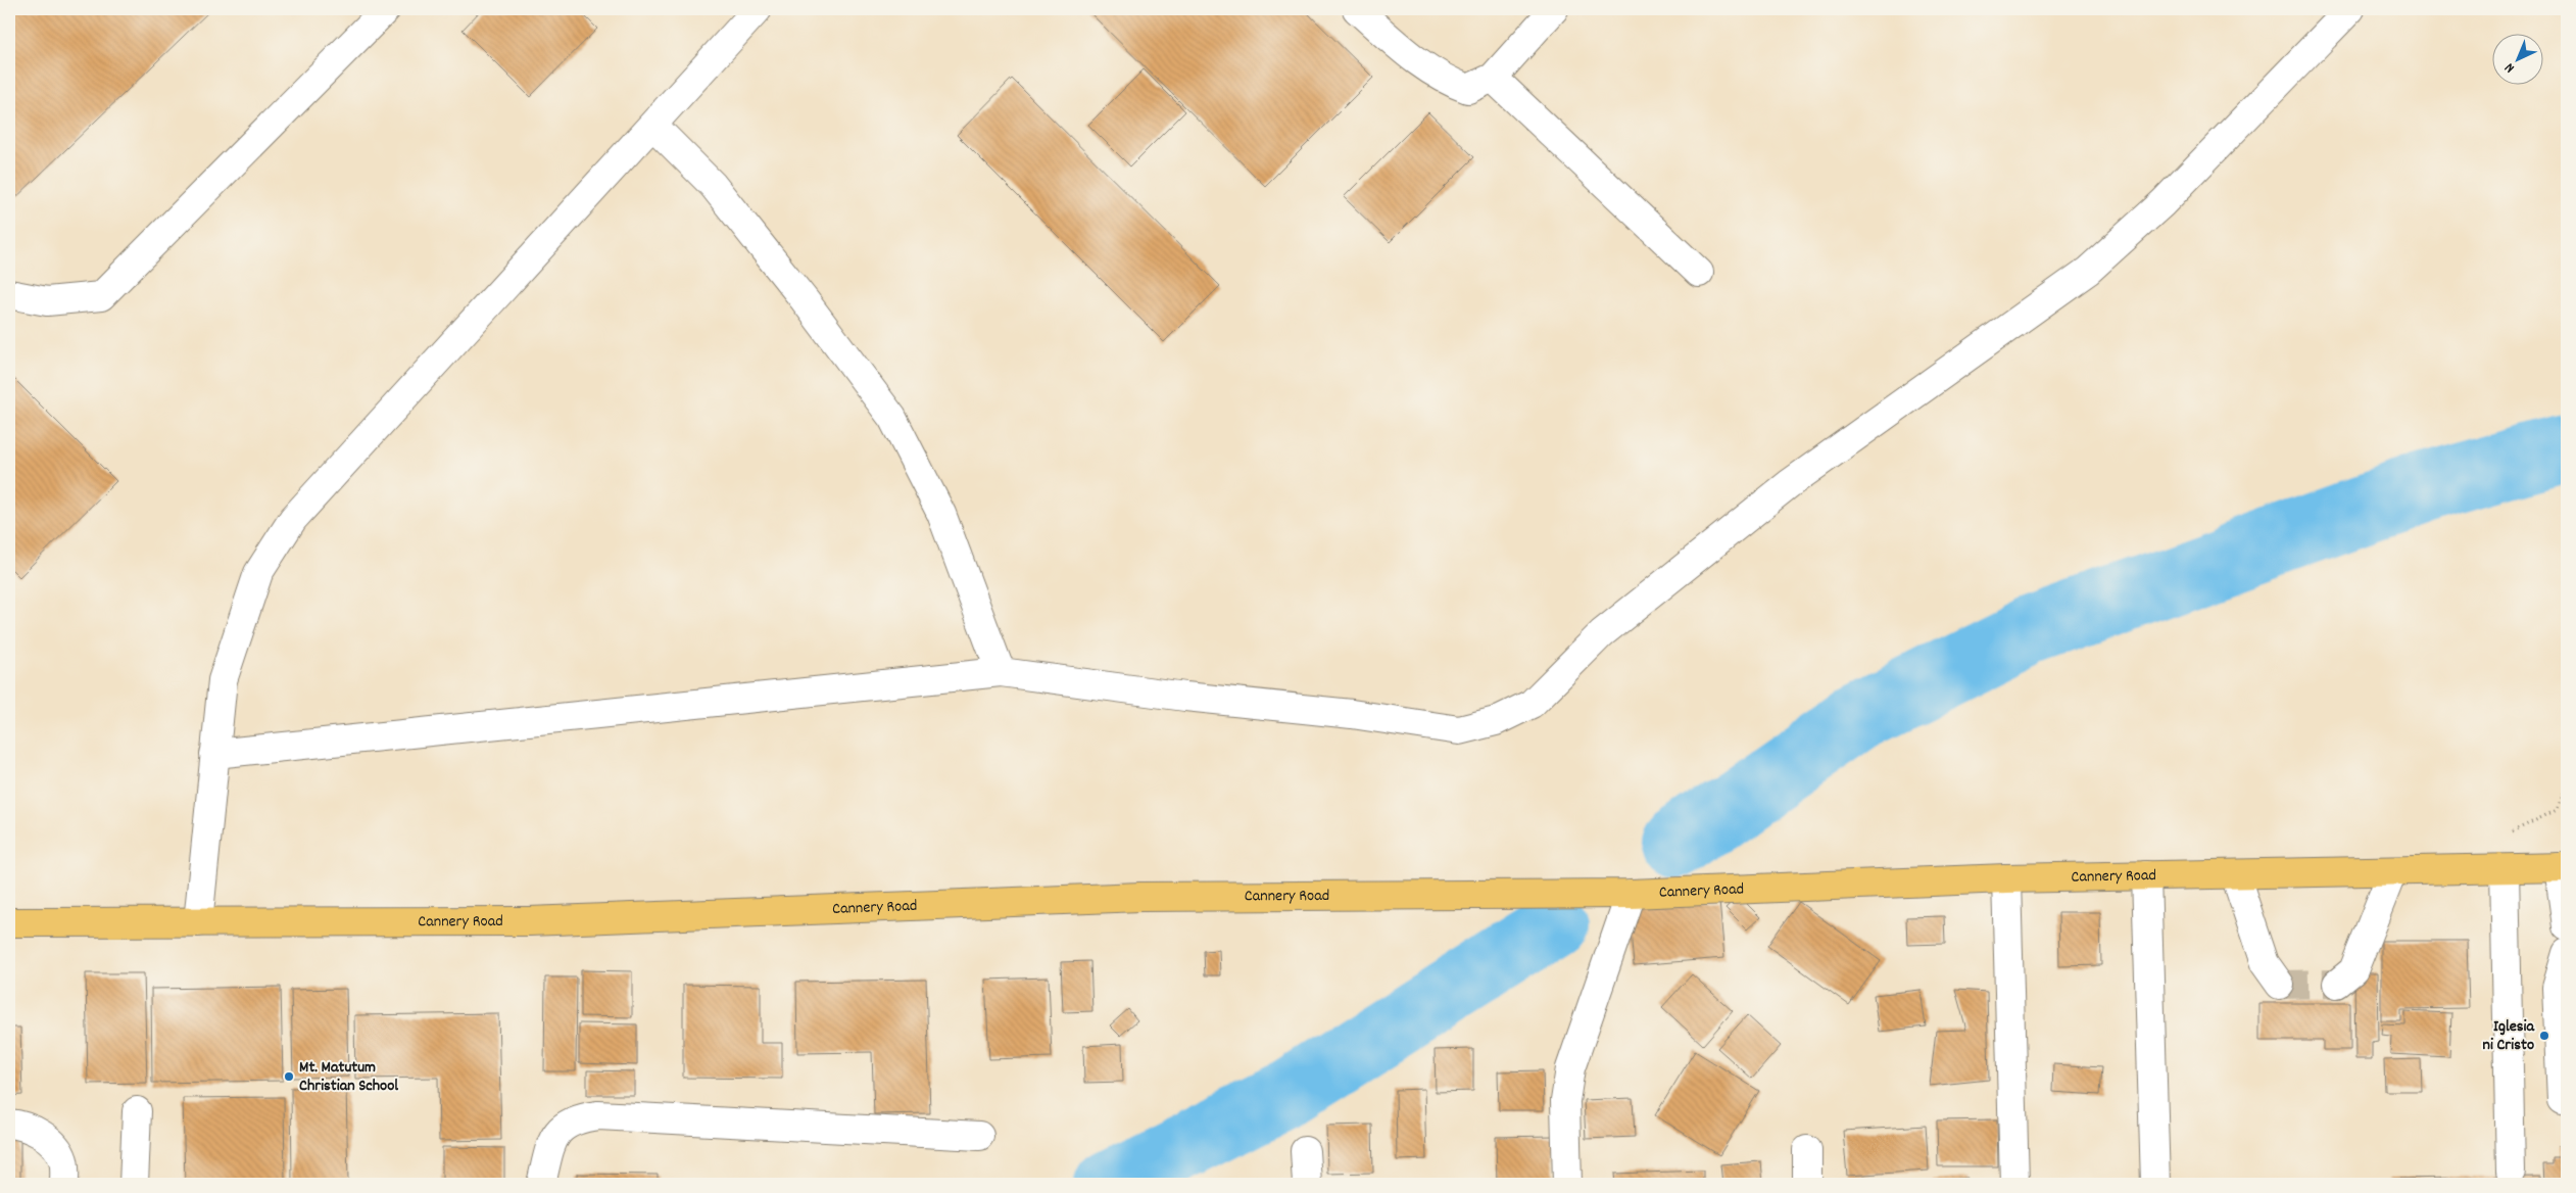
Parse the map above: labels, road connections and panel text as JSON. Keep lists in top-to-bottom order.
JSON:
{
  "streets": {
    "main road": ["Cannery Road"]
  },
  "places": ["Iglesia ni Cristo", "Mt. Matutum Christian School"],
  "north": "bottom left"
}
